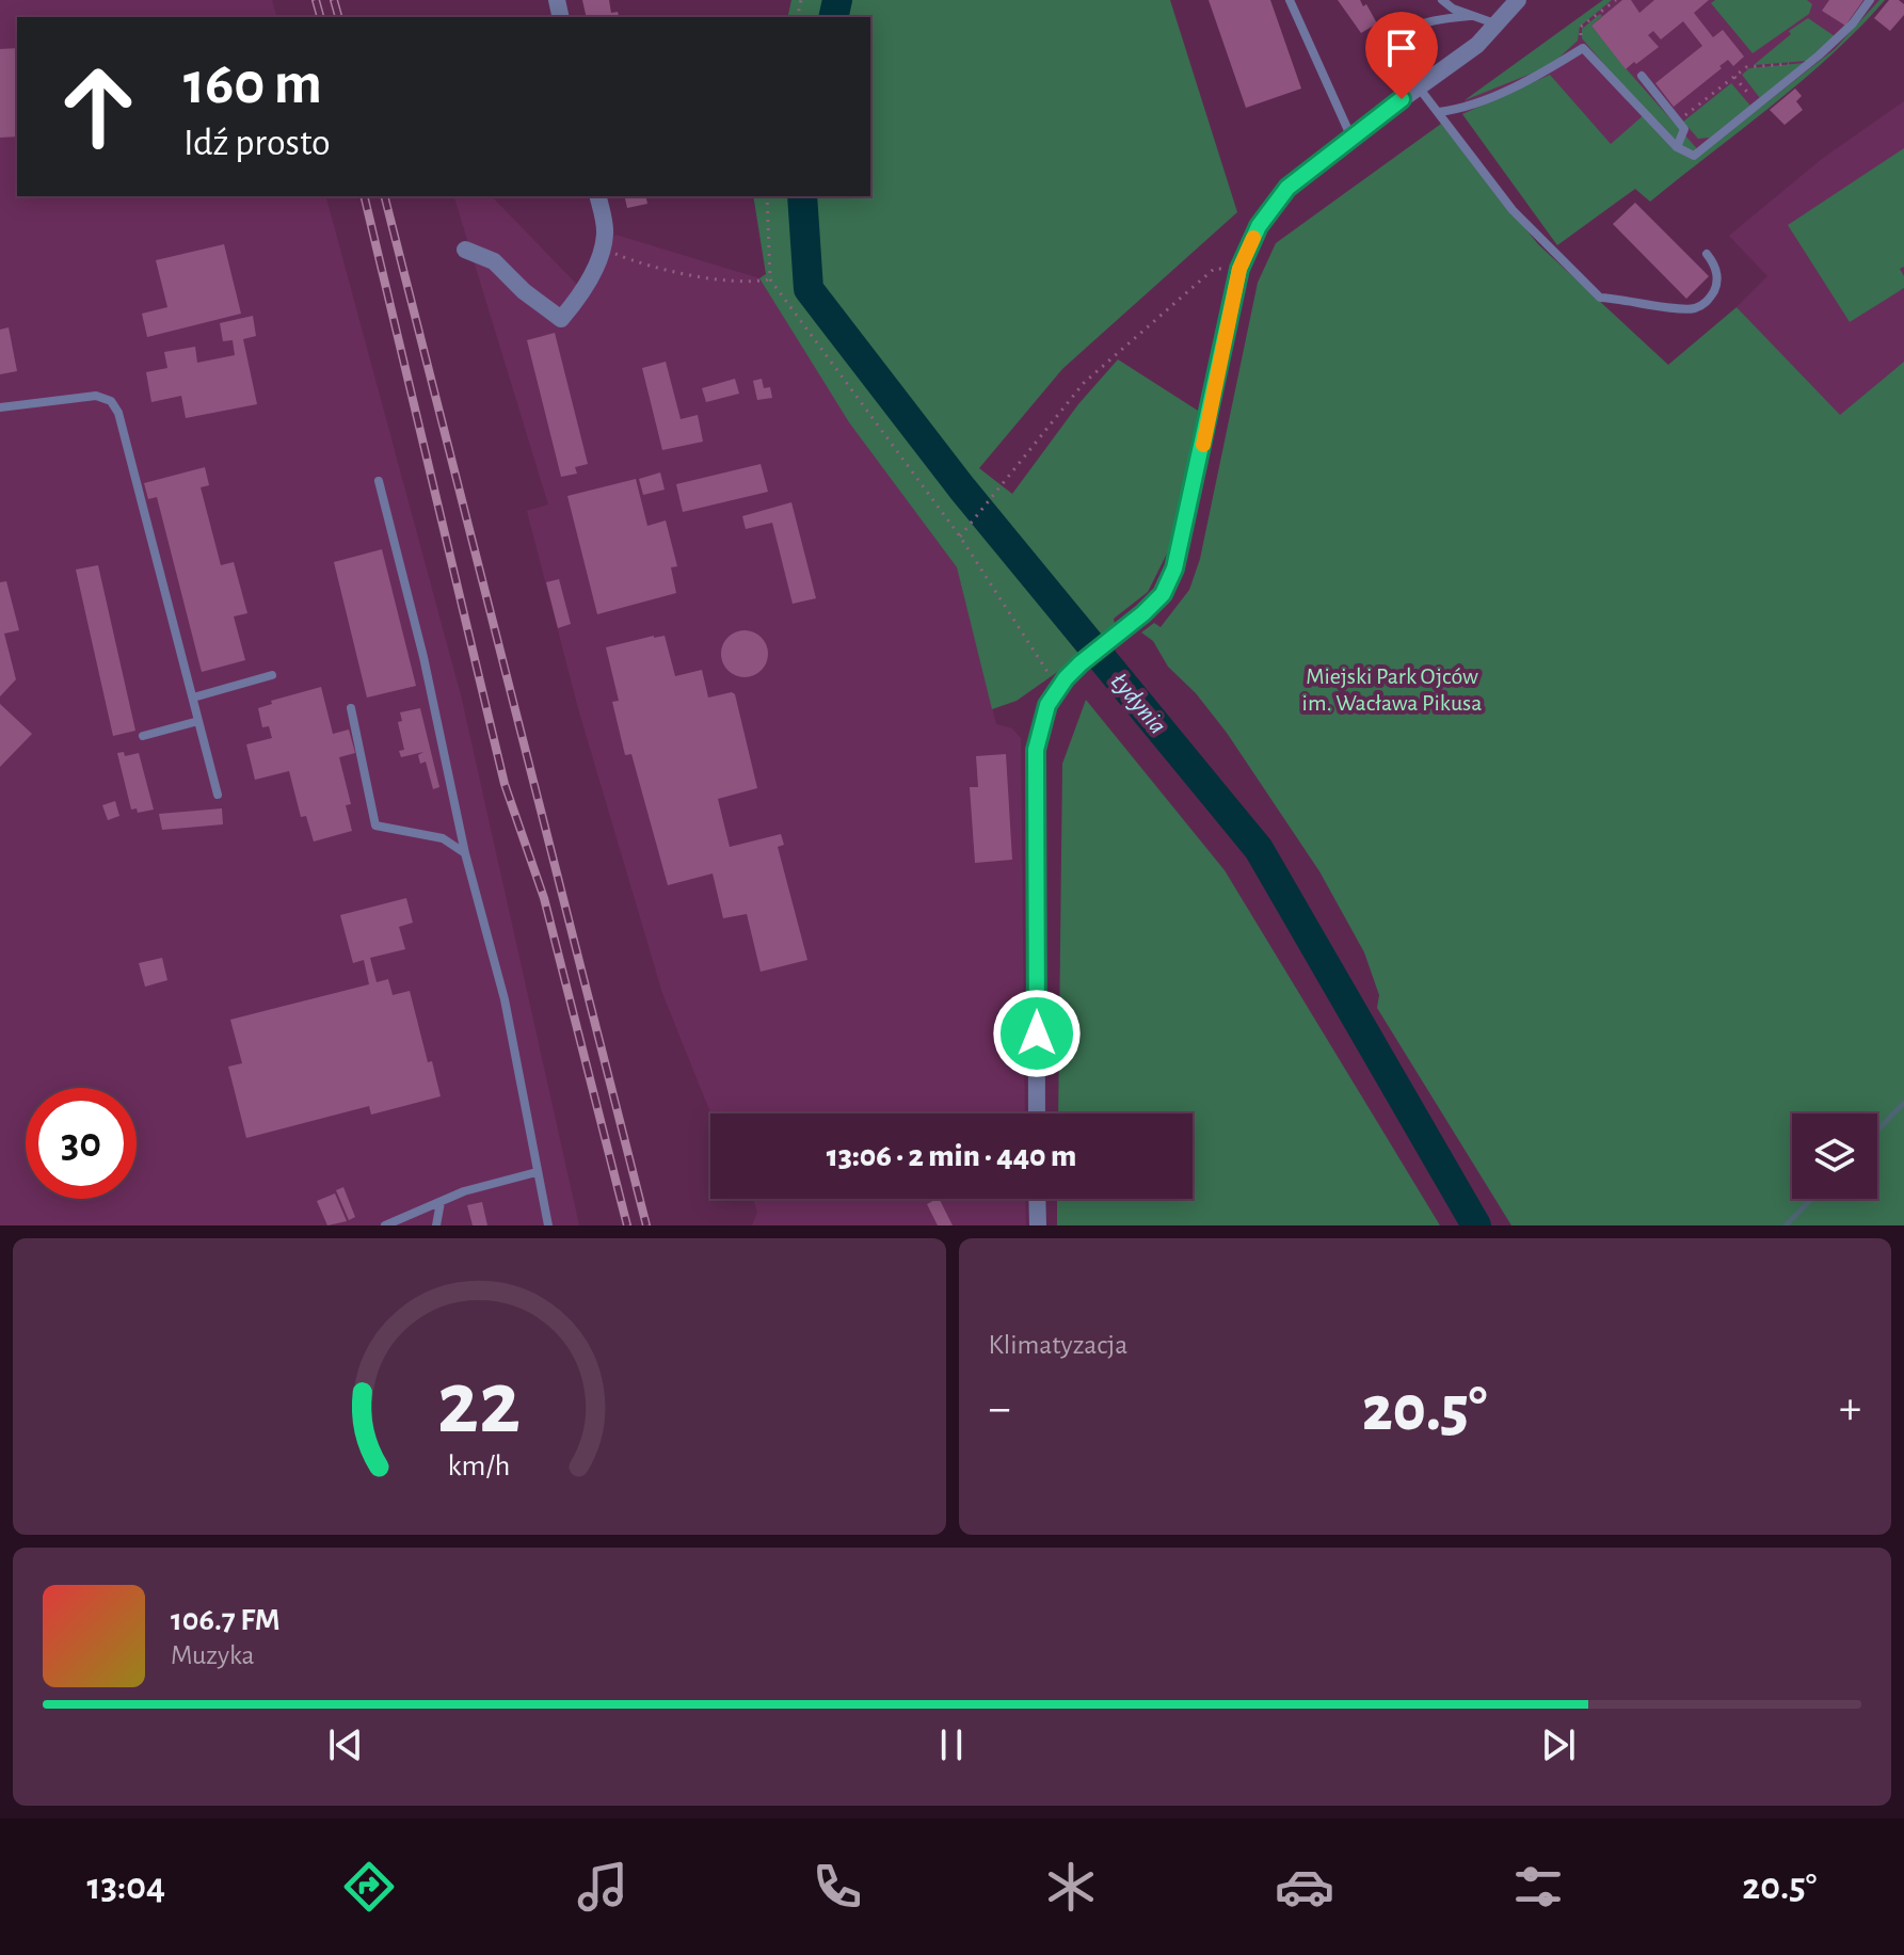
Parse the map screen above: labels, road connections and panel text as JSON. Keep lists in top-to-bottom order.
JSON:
{
  "water": ["Łydynia"],
  "parks": ["Miejski Park Ojców im. Wacława Pikusa"],
  "page": {
    "turn": ["160 m", "Idź prosto"],
    "limit": "30",
    "trip": "13:06 · 2 min · 440 m",
    "tile": "Klimatyzacja",
    "heat": ["−", "20.5°", "+"],
    "song": ["106.7 FM", "Muzyka"],
    "tabs": ["13:04", "20.5°"],
    "gauge": ["22", "km/h"]
  }
}
